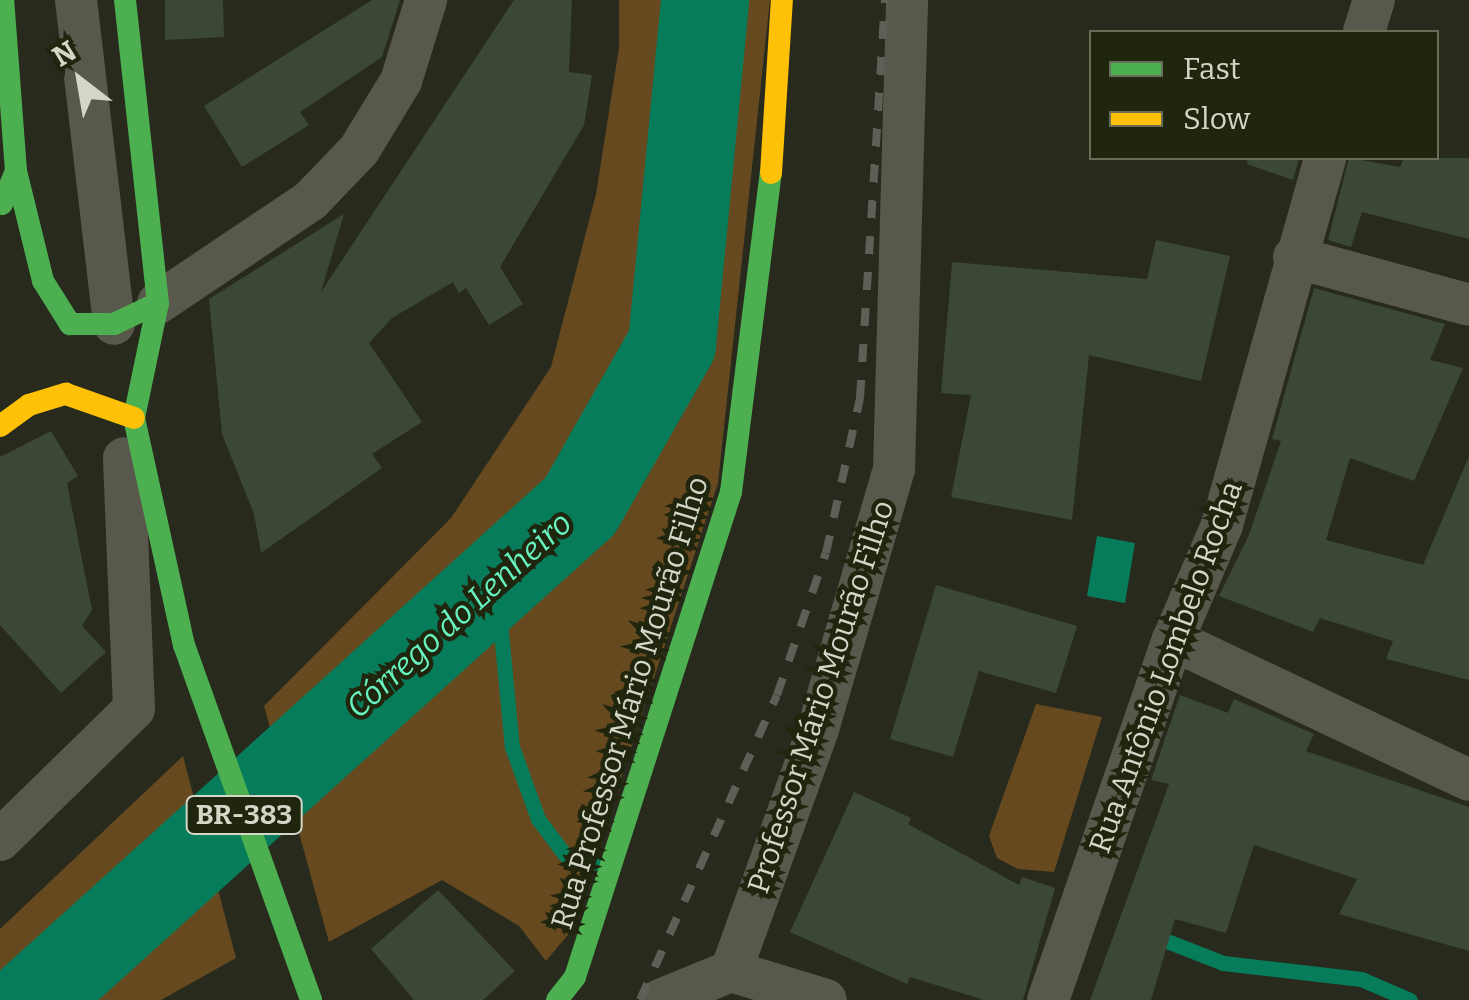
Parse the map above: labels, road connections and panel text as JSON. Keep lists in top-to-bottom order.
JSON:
{
  "streets": {
    "main road": ["Rua Professor Mário Mourão Filho", "BR-383"],
    "street": ["Rua Antônio Lombelo Rocha", "Professor Mário Mourão Filho"]
  },
  "water": ["Córrego do Lenheiro"],
  "legend": ["Fast", "Slow"],
  "north": "top left"
}
